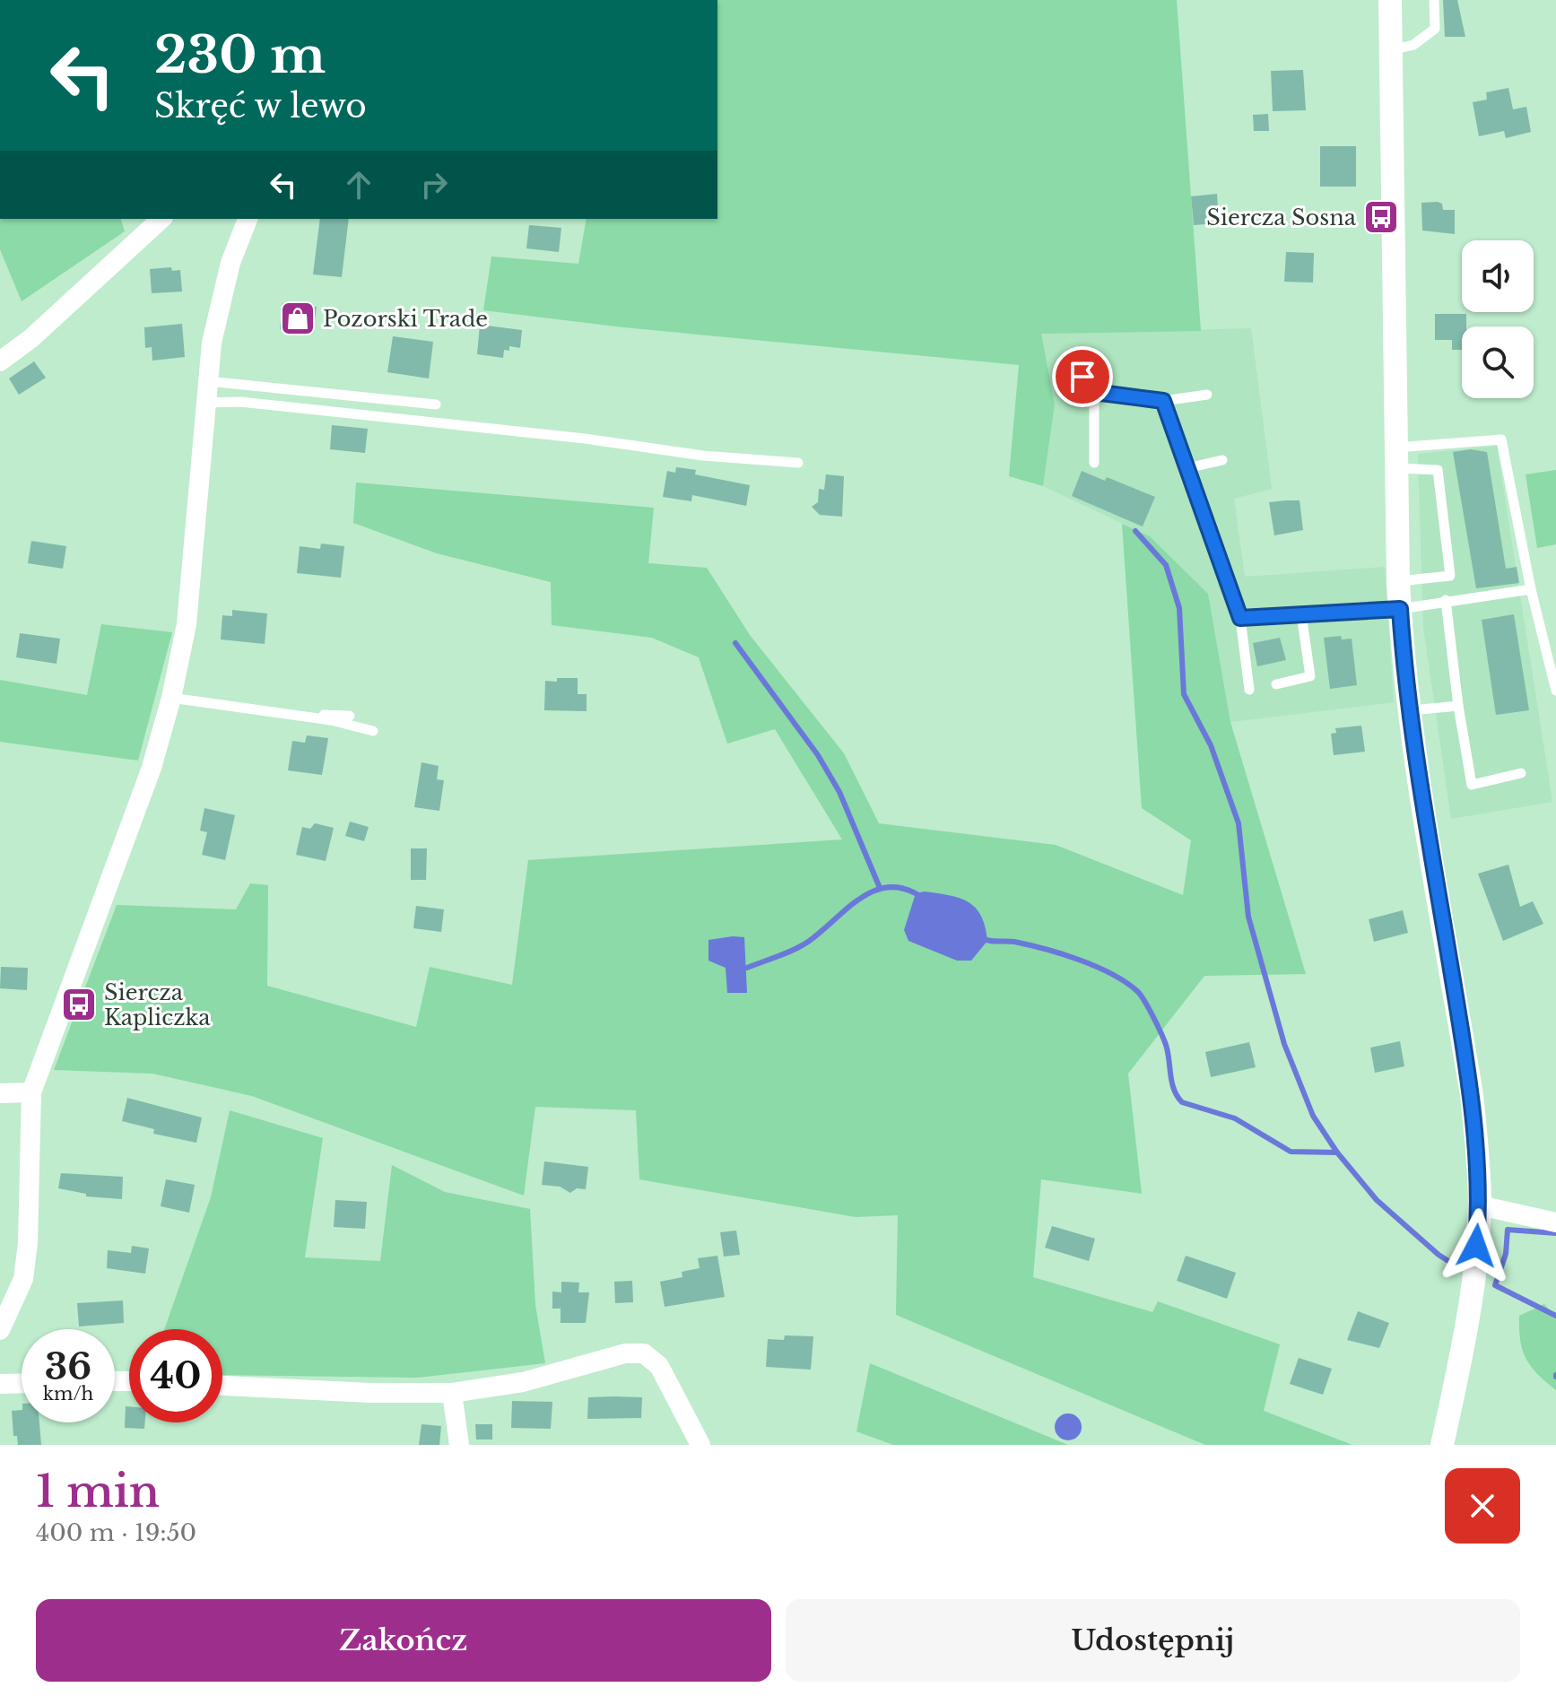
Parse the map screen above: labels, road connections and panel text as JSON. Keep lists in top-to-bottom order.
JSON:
{
  "places": {
    "bus stop": ["Siercza Sosna", "Siercza Kapliczka"],
    "shop": ["Pozorski Trade"]
  },
  "page": {
    "turn": ["230 m", "Skręć w lewo"],
    "speed": "36 km/h",
    "limit": "40",
    "heading": ["1 min", "400 m · 19:50"],
    "buttons": ["Zakończ", "Udostępnij"]
  }
}
